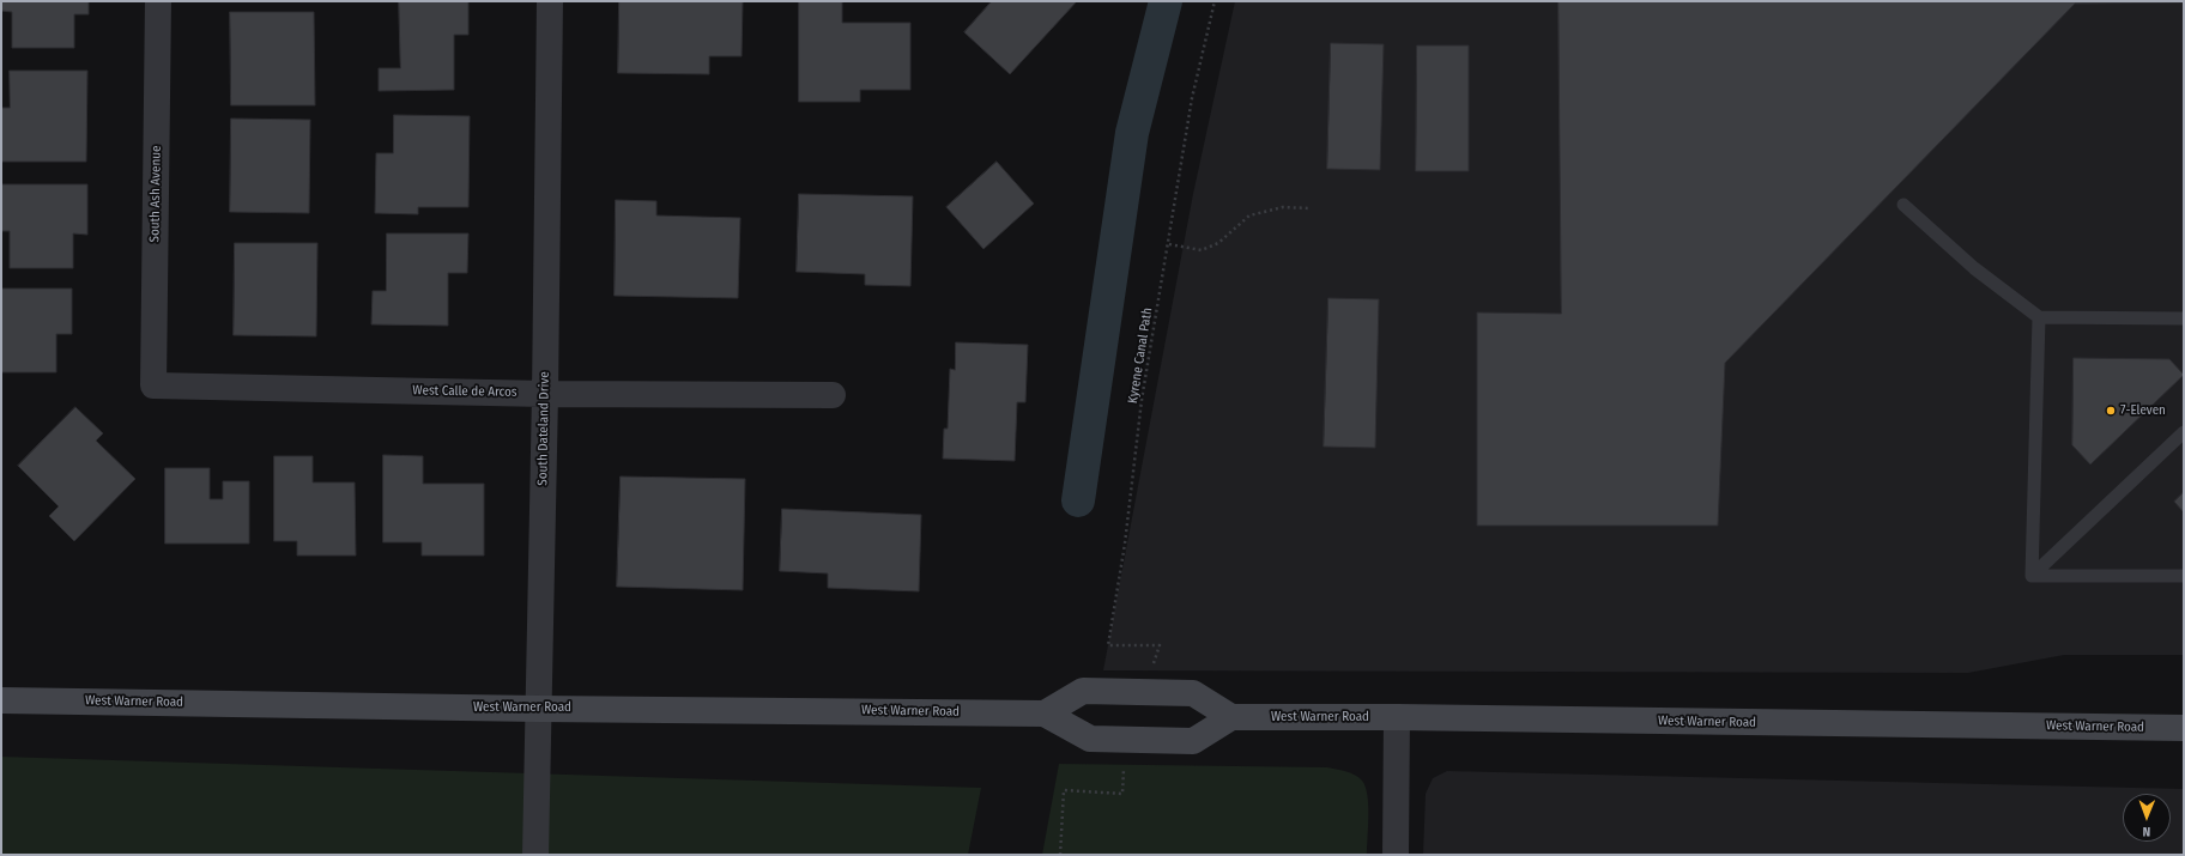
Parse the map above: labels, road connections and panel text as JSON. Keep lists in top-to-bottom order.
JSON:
{
  "streets": {
    "main road": ["West Warner Road"],
    "street": ["South Ash Avenue", "West Calle de Arcos", "South Dateland Drive"],
    "path": ["Kyrene Canal Path"]
  },
  "crossings": [
    ["South Ash Avenue", "West Calle de Arcos"],
    ["West Calle de Arcos", "South Dateland Drive"],
    ["South Dateland Drive", "West Warner Road"]
  ],
  "places": ["7-Eleven"],
  "north": "bottom"
}
